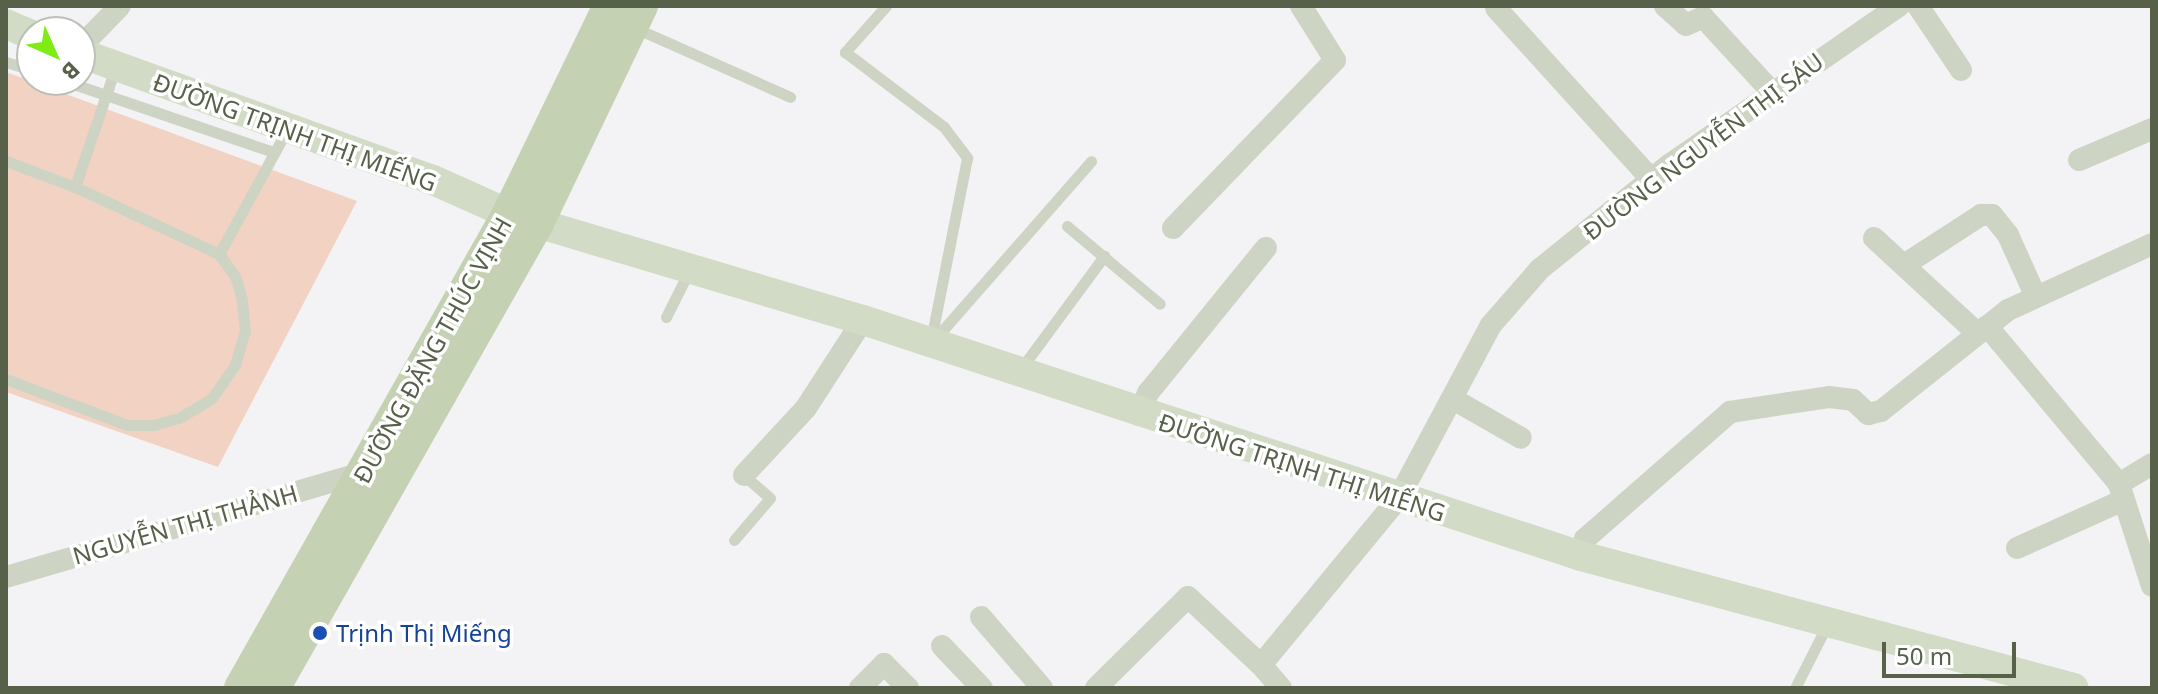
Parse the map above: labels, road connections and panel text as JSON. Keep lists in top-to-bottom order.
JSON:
{
  "streets": {
    "main road": ["ĐƯỜNG TRỊNH THỊ MIẾNG", "ĐƯỜNG ĐẶNG THÚC VỊNH"],
    "street": ["ĐƯỜNG NGUYỄN THỊ SÁU", "NGUYỄN THỊ THẢNH"]
  },
  "crossings": [
    ["ĐƯỜNG TRỊNH THỊ MIẾNG", "ĐƯỜNG NGUYỄN THỊ SÁU"],
    ["ĐƯỜNG TRỊNH THỊ MIẾNG", "ĐƯỜNG ĐẶNG THÚC VỊNH"],
    ["ĐƯỜNG ĐẶNG THÚC VỊNH", "NGUYỄN THỊ THẢNH"]
  ],
  "places": ["Trịnh Thị Miếng"],
  "scale_bar": "50 m",
  "north": "bottom right"
}
